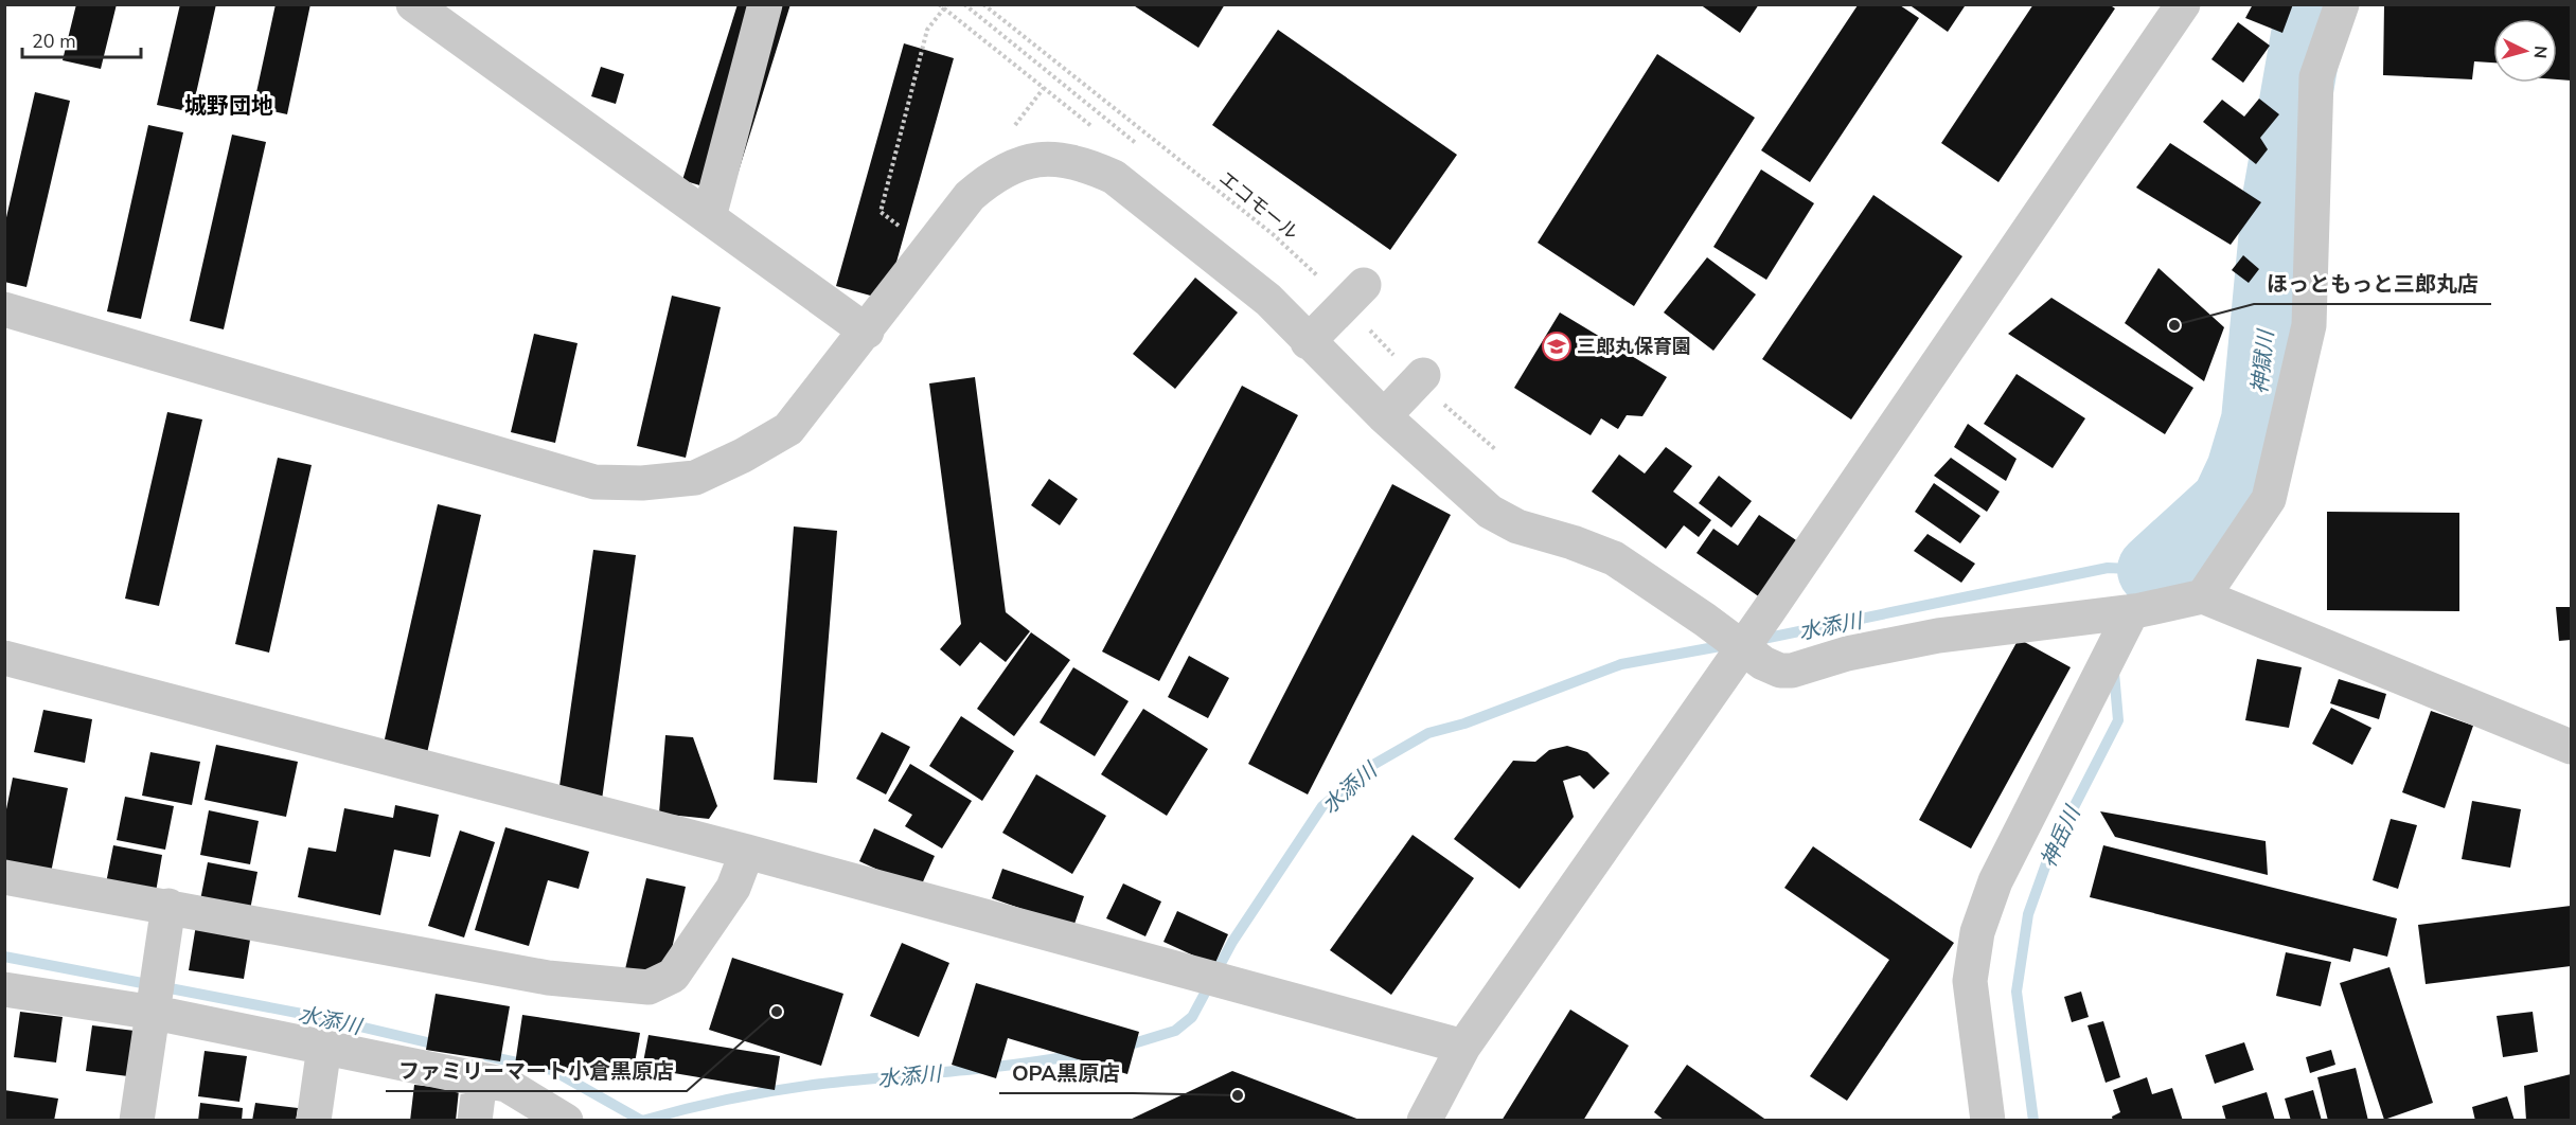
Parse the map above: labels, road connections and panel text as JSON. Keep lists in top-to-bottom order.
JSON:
{
  "streets": {
    "path": ["エコモール"]
  },
  "districts": ["城野団地"],
  "water": ["神獄川", "水添川", "神岳川"],
  "places": {
    "other": ["ほっともっと三郎丸店", "ファミリーマート小倉黒原店", "OPA黒原店"],
    "school or university": ["三郎丸保育園"]
  },
  "scale_bar": "20 m",
  "north": "right"
}
